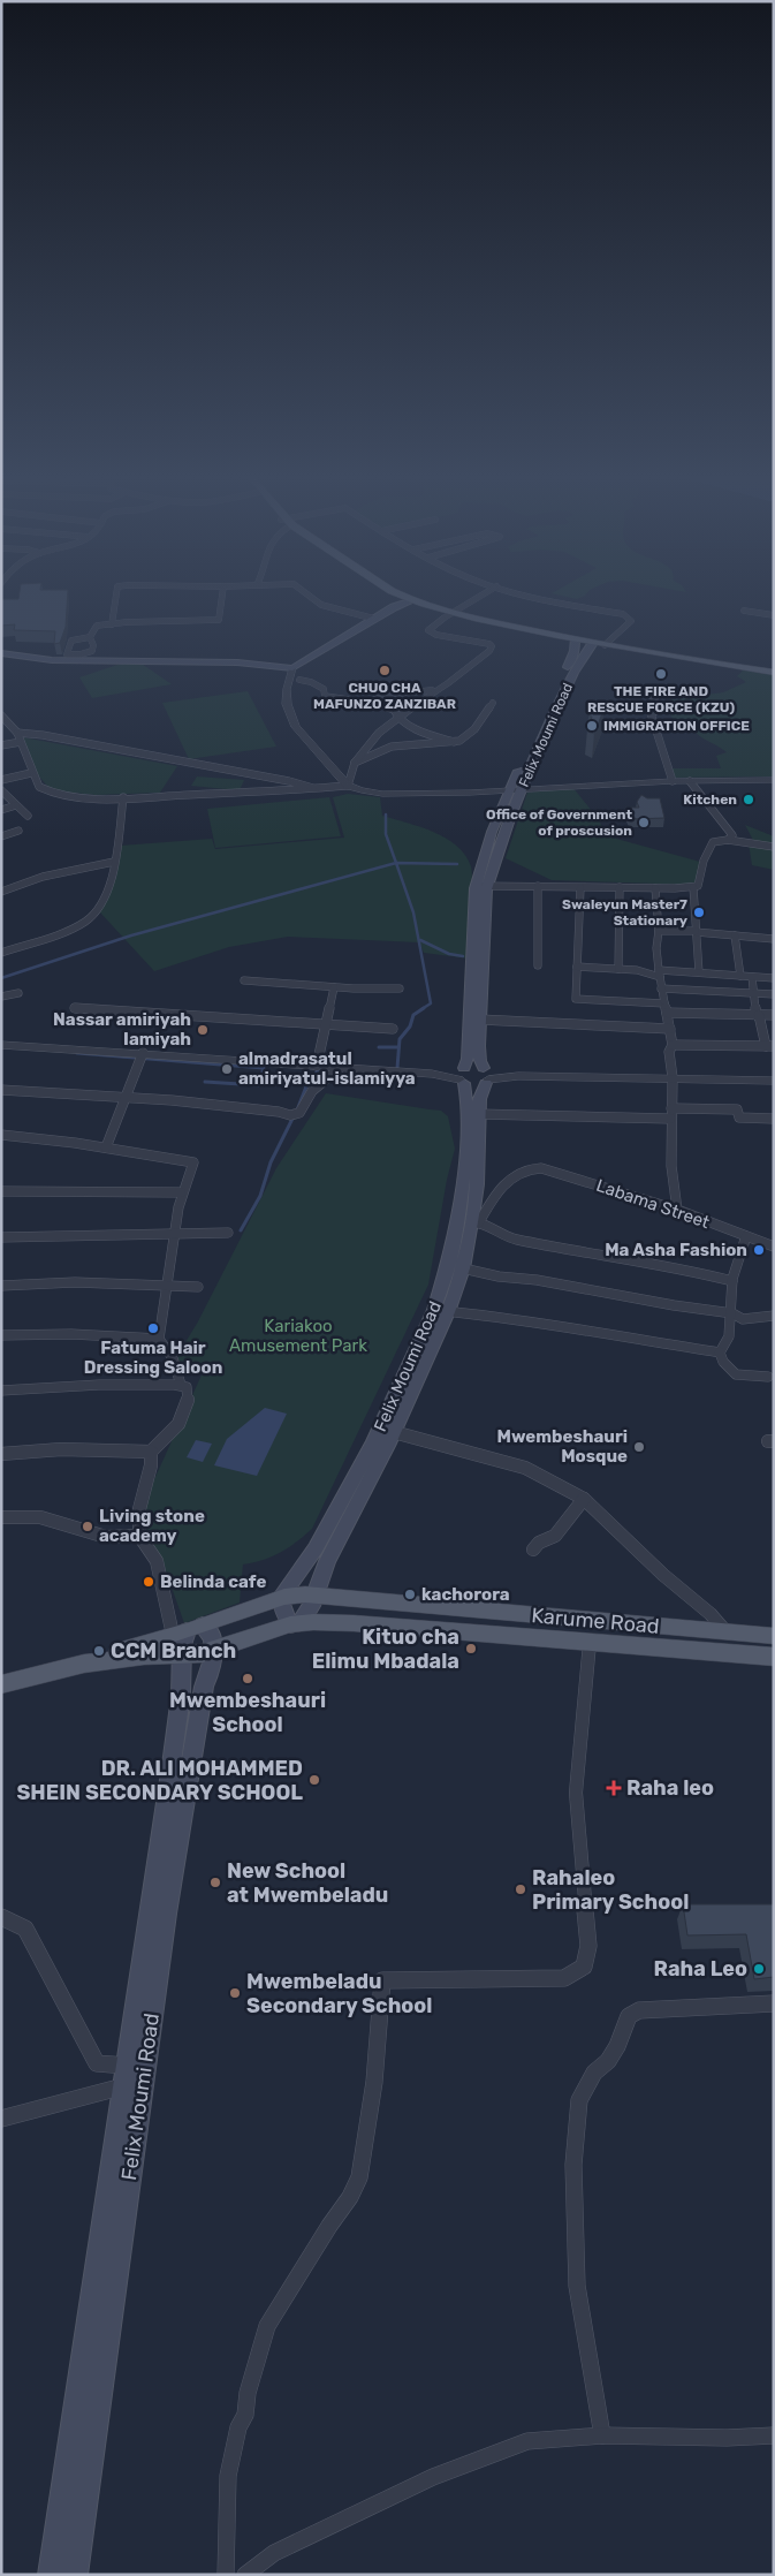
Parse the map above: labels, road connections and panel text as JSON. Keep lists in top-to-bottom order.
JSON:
{
  "streets": {
    "main road": ["Felix Moumi Road", "Karume Road"],
    "street": ["Labama Street"]
  },
  "crossings": [
    ["Felix Moumi Road", "Labama Street"],
    ["Felix Moumi Road", "Karume Road"]
  ],
  "parks": ["Kariakoo Amusement Park"],
  "places": {
    "other": [
      "CHUO CHA MAFUNZO ZANZIBAR",
      "THE FIRE AND RESCUE FORCE (KZU)",
      "IMMIGRATION OFFICE",
      "Kitchen",
      "Office of Government of proscusion",
      "Swaleyun Master7 Stationary",
      "Nassar amiriyah Iamiyah",
      "almadrasatul amiriyatul-islamiyya",
      "Ma Asha Fashion",
      "Fatuma Hair Dressing Saloon",
      "Mwembeshauri Mosque",
      "Living stone academy",
      "Belinda cafe",
      "kachorora",
      "Kituo cha Elimu Mbadala",
      "CCM Branch",
      "Mwembeshauri School",
      "DR. ALI MOHAMMED SHEIN SECONDARY SCHOOL",
      "New School at Mwembeladu",
      "Rahaleo Primary School",
      "Raha Leo",
      "Mwembeladu Secondary School"
    ],
    "health": ["Raha leo"]
  }
}
